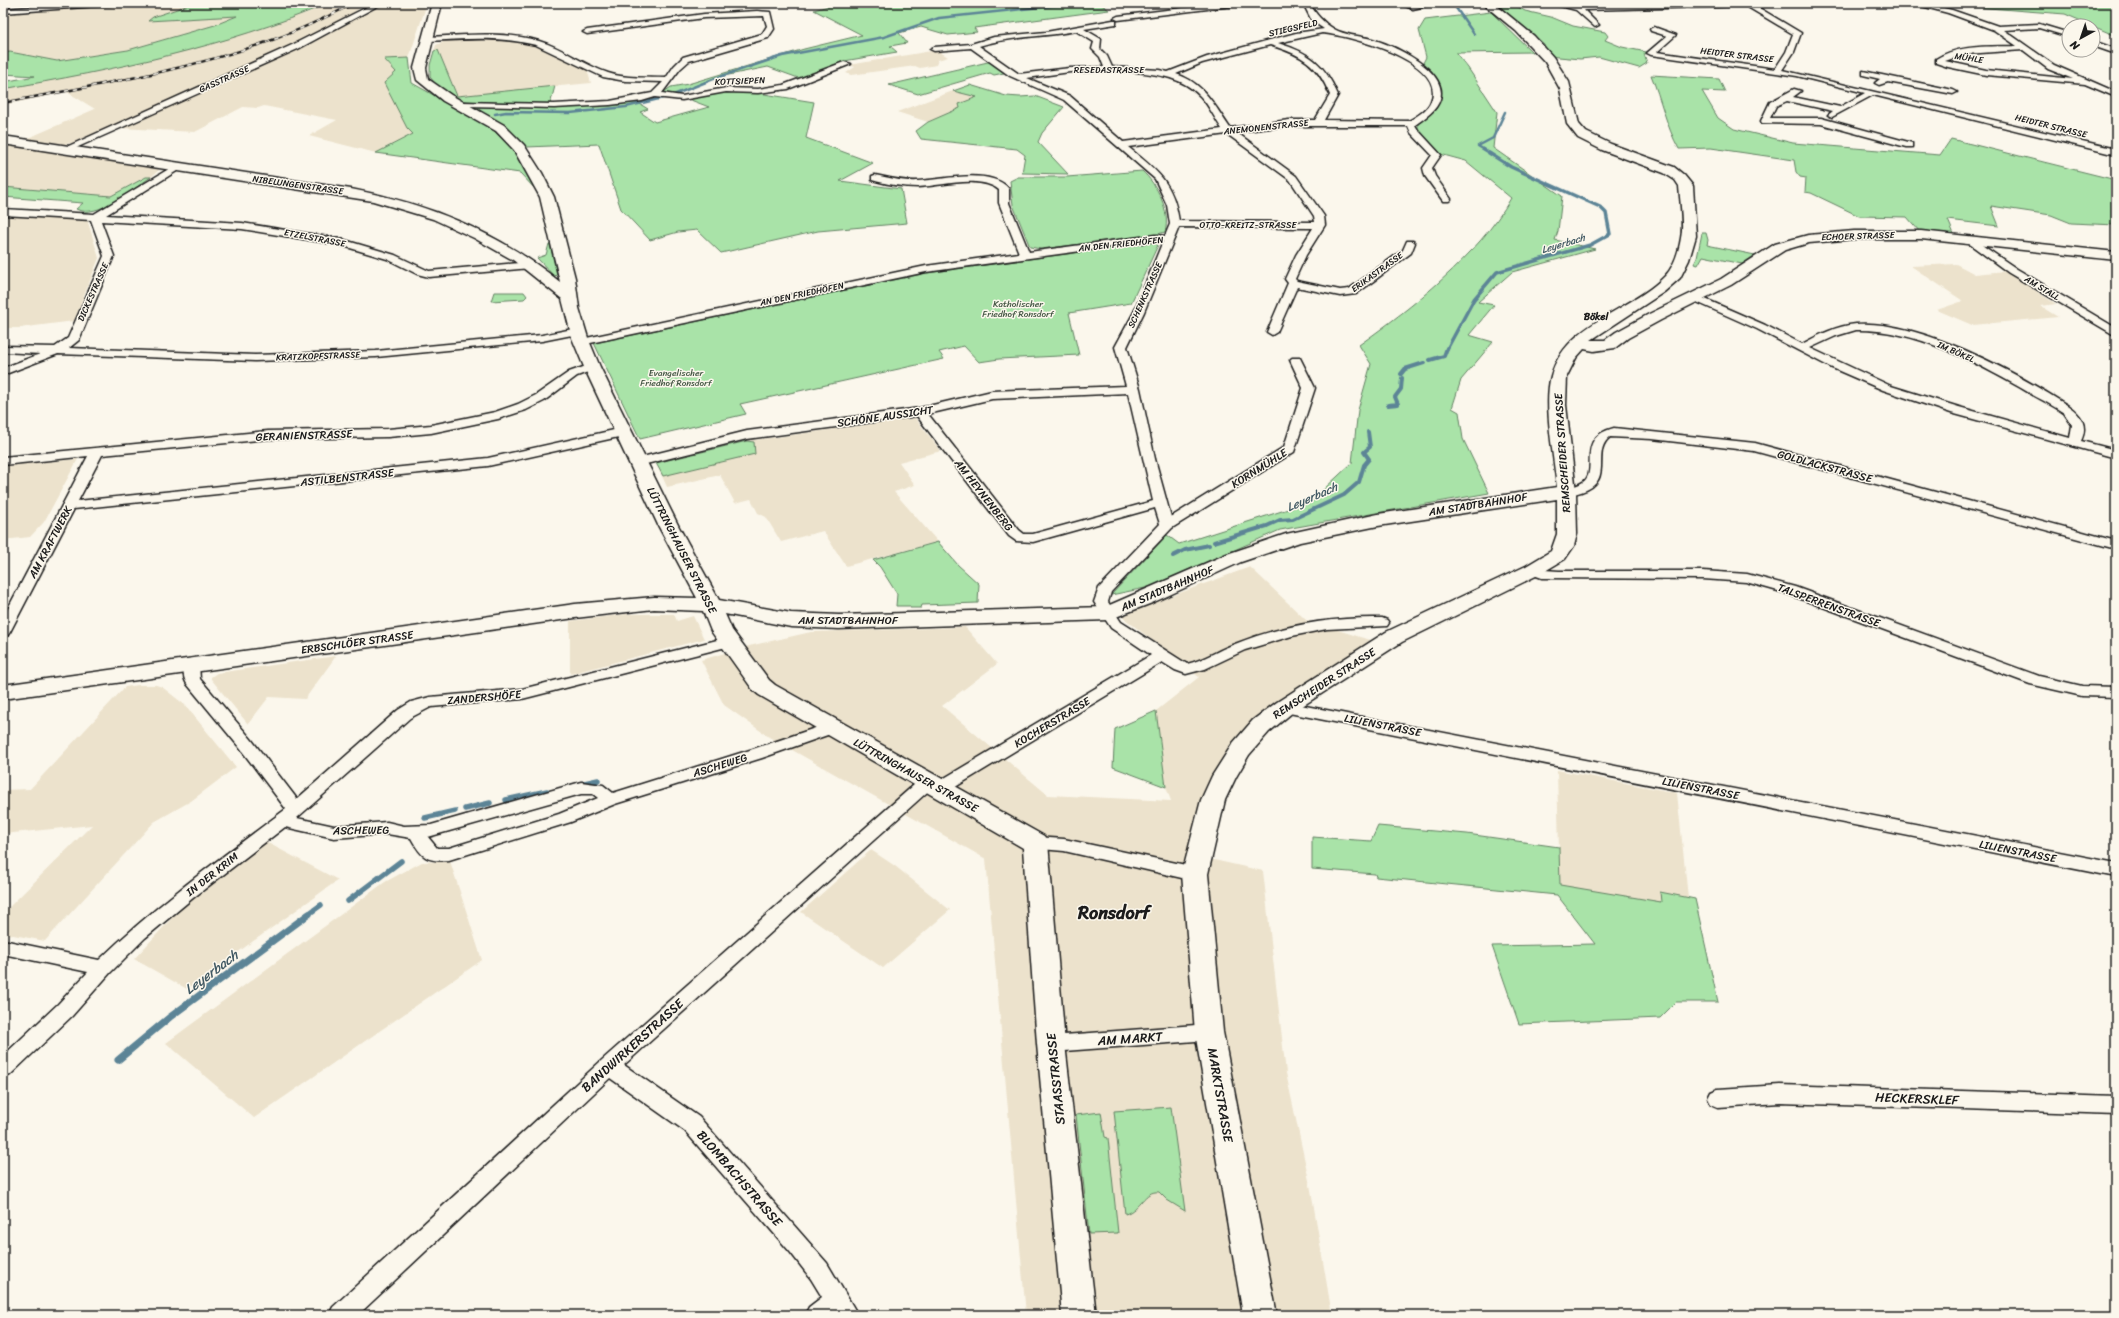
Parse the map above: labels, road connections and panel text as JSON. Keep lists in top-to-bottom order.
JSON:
{
  "streets": {
    "main road": [
      "NIBELUNGENSTRASSE",
      "ECHOER STRASSE",
      "REMSCHEIDER STRASSE",
      "AM STADTBAHNHOF",
      "LÜTTRINGHAUSER STRASSE",
      "ERBSCHLÖER STRASSE",
      "STAASSTRASSE",
      "MARKTSTRASSE"
    ],
    "street": [
      "STIEGSFELD",
      "HEIDTER STRASSE",
      "MÜHLE",
      "RESEDASTRASSE",
      "GASSTRASSE",
      "KOTTSIEPEN",
      "ANEMONENSTRASSE",
      "OTTO-KREITZ-STRASSE",
      "ETZELSTRASSE",
      "AN DEN FRIEDHÖFEN",
      "ERIKASTRASSE",
      "AM STALL",
      "DICKESTRASSE",
      "SCHENKSTRASSE",
      "IM BÖKEL",
      "KRATZKOPFSTRASSE",
      "SCHÖNE AUSSICHT",
      "GERANIENSTRASSE",
      "GOLDLACKSTRASSE",
      "KORNMÜHLE",
      "ASTILBENSTRASSE",
      "AM HEYNENBERG",
      "AM KRAFTWERK",
      "TALSPERRENSTRASSE",
      "ZANDERSHÖFE",
      "KOCHERSTRASSE",
      "LILIENSTRASSE",
      "ASCHEWEG",
      "IN DER KRIM",
      "AM MARKT",
      "BANDWIRKERSTRASSE",
      "HECKERSKLEF",
      "BLOMBACHSTRASSE"
    ]
  },
  "crossings": [
    ["STIEGSFELD", "RESEDASTRASSE"],
    ["STIEGSFELD", "ANEMONENSTRASSE"],
    ["RESEDASTRASSE", "ANEMONENSTRASSE"],
    ["RESEDASTRASSE", "OTTO-KREITZ-STRASSE"],
    ["RESEDASTRASSE", "SCHENKSTRASSE"],
    ["GASSTRASSE", "NIBELUNGENSTRASSE"],
    ["ANEMONENSTRASSE", "SCHENKSTRASSE"],
    ["NIBELUNGENSTRASSE", "ETZELSTRASSE"],
    ["NIBELUNGENSTRASSE", "LÜTTRINGHAUSER STRASSE"],
    ["OTTO-KREITZ-STRASSE", "SCHENKSTRASSE"],
    ["ECHOER STRASSE", "AM STALL"],
    ["ECHOER STRASSE", "REMSCHEIDER STRASSE"],
    ["ETZELSTRASSE", "DICKESTRASSE"],
    ["AN DEN FRIEDHÖFEN", "SCHENKSTRASSE"],
    ["AN DEN FRIEDHÖFEN", "KRATZKOPFSTRASSE"],
    ["AN DEN FRIEDHÖFEN", "LÜTTRINGHAUSER STRASSE"],
    ["DICKESTRASSE", "KRATZKOPFSTRASSE"],
    ["SCHENKSTRASSE", "SCHÖNE AUSSICHT"],
    ["SCHENKSTRASSE", "KORNMÜHLE"],
    ["SCHENKSTRASSE", "AM HEYNENBERG"],
    ["KRATZKOPFSTRASSE", "LÜTTRINGHAUSER STRASSE"],
    ["SCHÖNE AUSSICHT", "AM HEYNENBERG"],
    ["SCHÖNE AUSSICHT", "LÜTTRINGHAUSER STRASSE"],
    ["GERANIENSTRASSE", "AM KRAFTWERK"],
    ["GERANIENSTRASSE", "LÜTTRINGHAUSER STRASSE"],
    ["REMSCHEIDER STRASSE", "GOLDLACKSTRASSE"],
    ["REMSCHEIDER STRASSE", "AM STADTBAHNHOF"],
    ["REMSCHEIDER STRASSE", "LÜTTRINGHAUSER STRASSE"],
    ["REMSCHEIDER STRASSE", "TALSPERRENSTRASSE"],
    ["REMSCHEIDER STRASSE", "LILIENSTRASSE"],
    ["REMSCHEIDER STRASSE", "MARKTSTRASSE"],
    ["GOLDLACKSTRASSE", "AM STADTBAHNHOF"],
    ["ASTILBENSTRASSE", "AM KRAFTWERK"],
    ["ASTILBENSTRASSE", "LÜTTRINGHAUSER STRASSE"],
    ["AM STADTBAHNHOF", "LÜTTRINGHAUSER STRASSE"],
    ["AM STADTBAHNHOF", "ERBSCHLÖER STRASSE"],
    ["LÜTTRINGHAUSER STRASSE", "ERBSCHLÖER STRASSE"],
    ["LÜTTRINGHAUSER STRASSE", "ZANDERSHÖFE"],
    ["LÜTTRINGHAUSER STRASSE", "KOCHERSTRASSE"],
    ["LÜTTRINGHAUSER STRASSE", "ASCHEWEG"],
    ["LÜTTRINGHAUSER STRASSE", "BANDWIRKERSTRASSE"],
    ["LÜTTRINGHAUSER STRASSE", "STAASSTRASSE"],
    ["LÜTTRINGHAUSER STRASSE", "MARKTSTRASSE"],
    ["ZANDERSHÖFE", "ASCHEWEG"],
    ["ZANDERSHÖFE", "IN DER KRIM"],
    ["KOCHERSTRASSE", "BANDWIRKERSTRASSE"],
    ["ASCHEWEG", "IN DER KRIM"],
    ["AM MARKT", "STAASSTRASSE"],
    ["AM MARKT", "MARKTSTRASSE"],
    ["BANDWIRKERSTRASSE", "BLOMBACHSTRASSE"]
  ],
  "districts": ["Bökel", "Ronsdorf"],
  "water": ["Leyerbach"],
  "parks": ["Katholischer Friedhof Ronsdorf", "Evangelischer Friedhof Ronsdorf"],
  "north": "bottom left"
}
